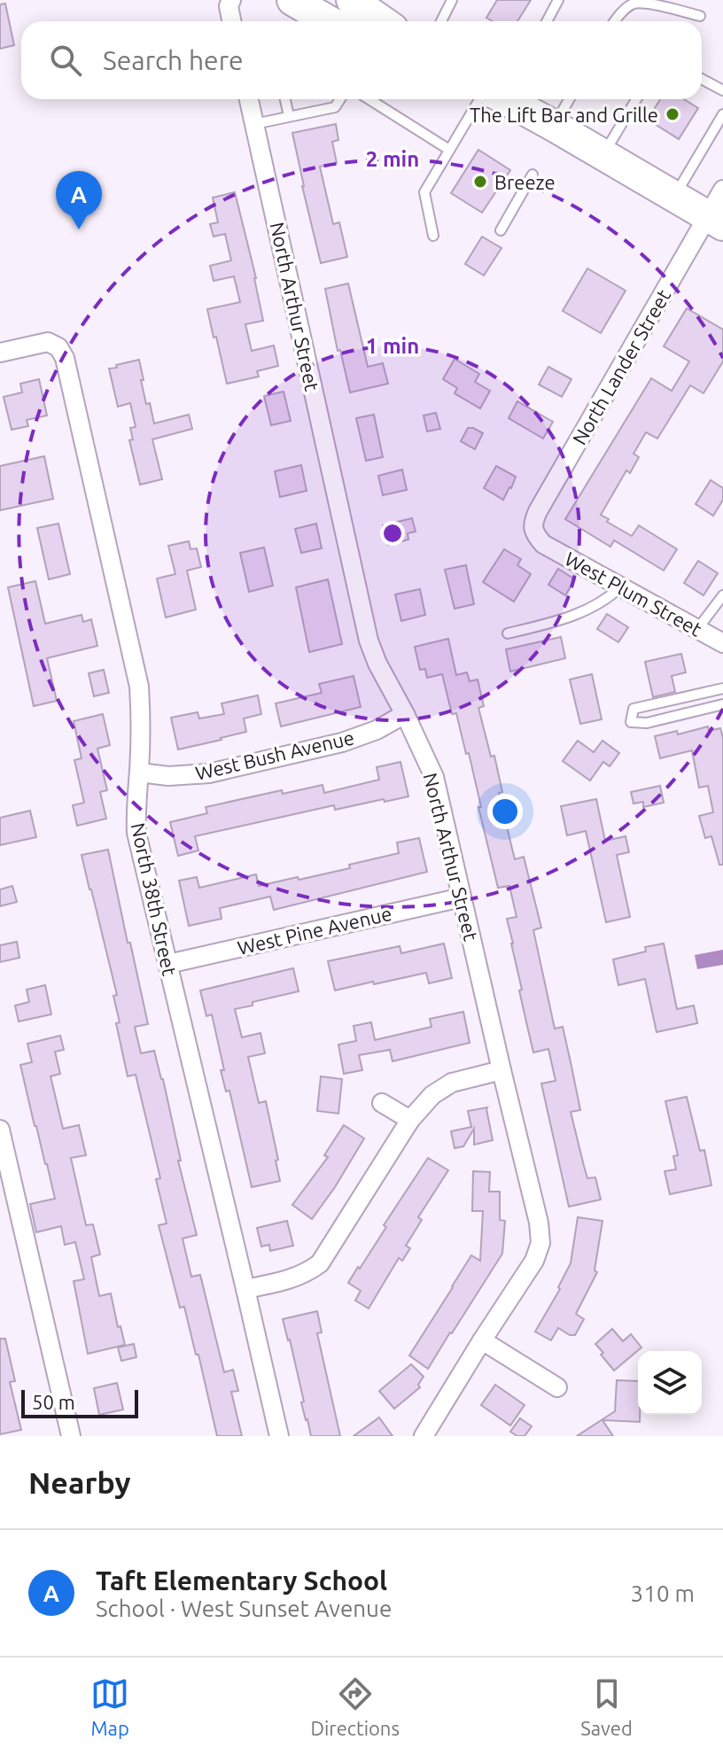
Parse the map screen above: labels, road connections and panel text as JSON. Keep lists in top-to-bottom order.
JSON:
{
  "streets": {
    "street": [
      "North Arthur Street",
      "North Lander Street",
      "West Plum Street",
      "West Bush Avenue",
      "North 38th Street",
      "West Pine Avenue"
    ]
  },
  "crossings": [
    ["North Arthur Street", "West Bush Avenue"],
    ["North Arthur Street", "West Pine Avenue"],
    ["North Lander Street", "West Plum Street"],
    ["West Bush Avenue", "North 38th Street"],
    ["North 38th Street", "West Pine Avenue"]
  ],
  "places": ["The Lift Bar and Grille", "Breeze"],
  "scale_bar": "50 m",
  "page": {
    "search": "Search here",
    "pins": "A",
    "scale": "50 m",
    "heading": "Nearby",
    "list": [
      {
        "mark": "A",
        "name": "Taft Elementary School",
        "note": "School · West Sunset Avenue",
        "value": "310 m"
      }
    ],
    "nav": ["Map", "Directions", "Saved"]
  },
  "rings": ["2 min", "1 min"]
}
